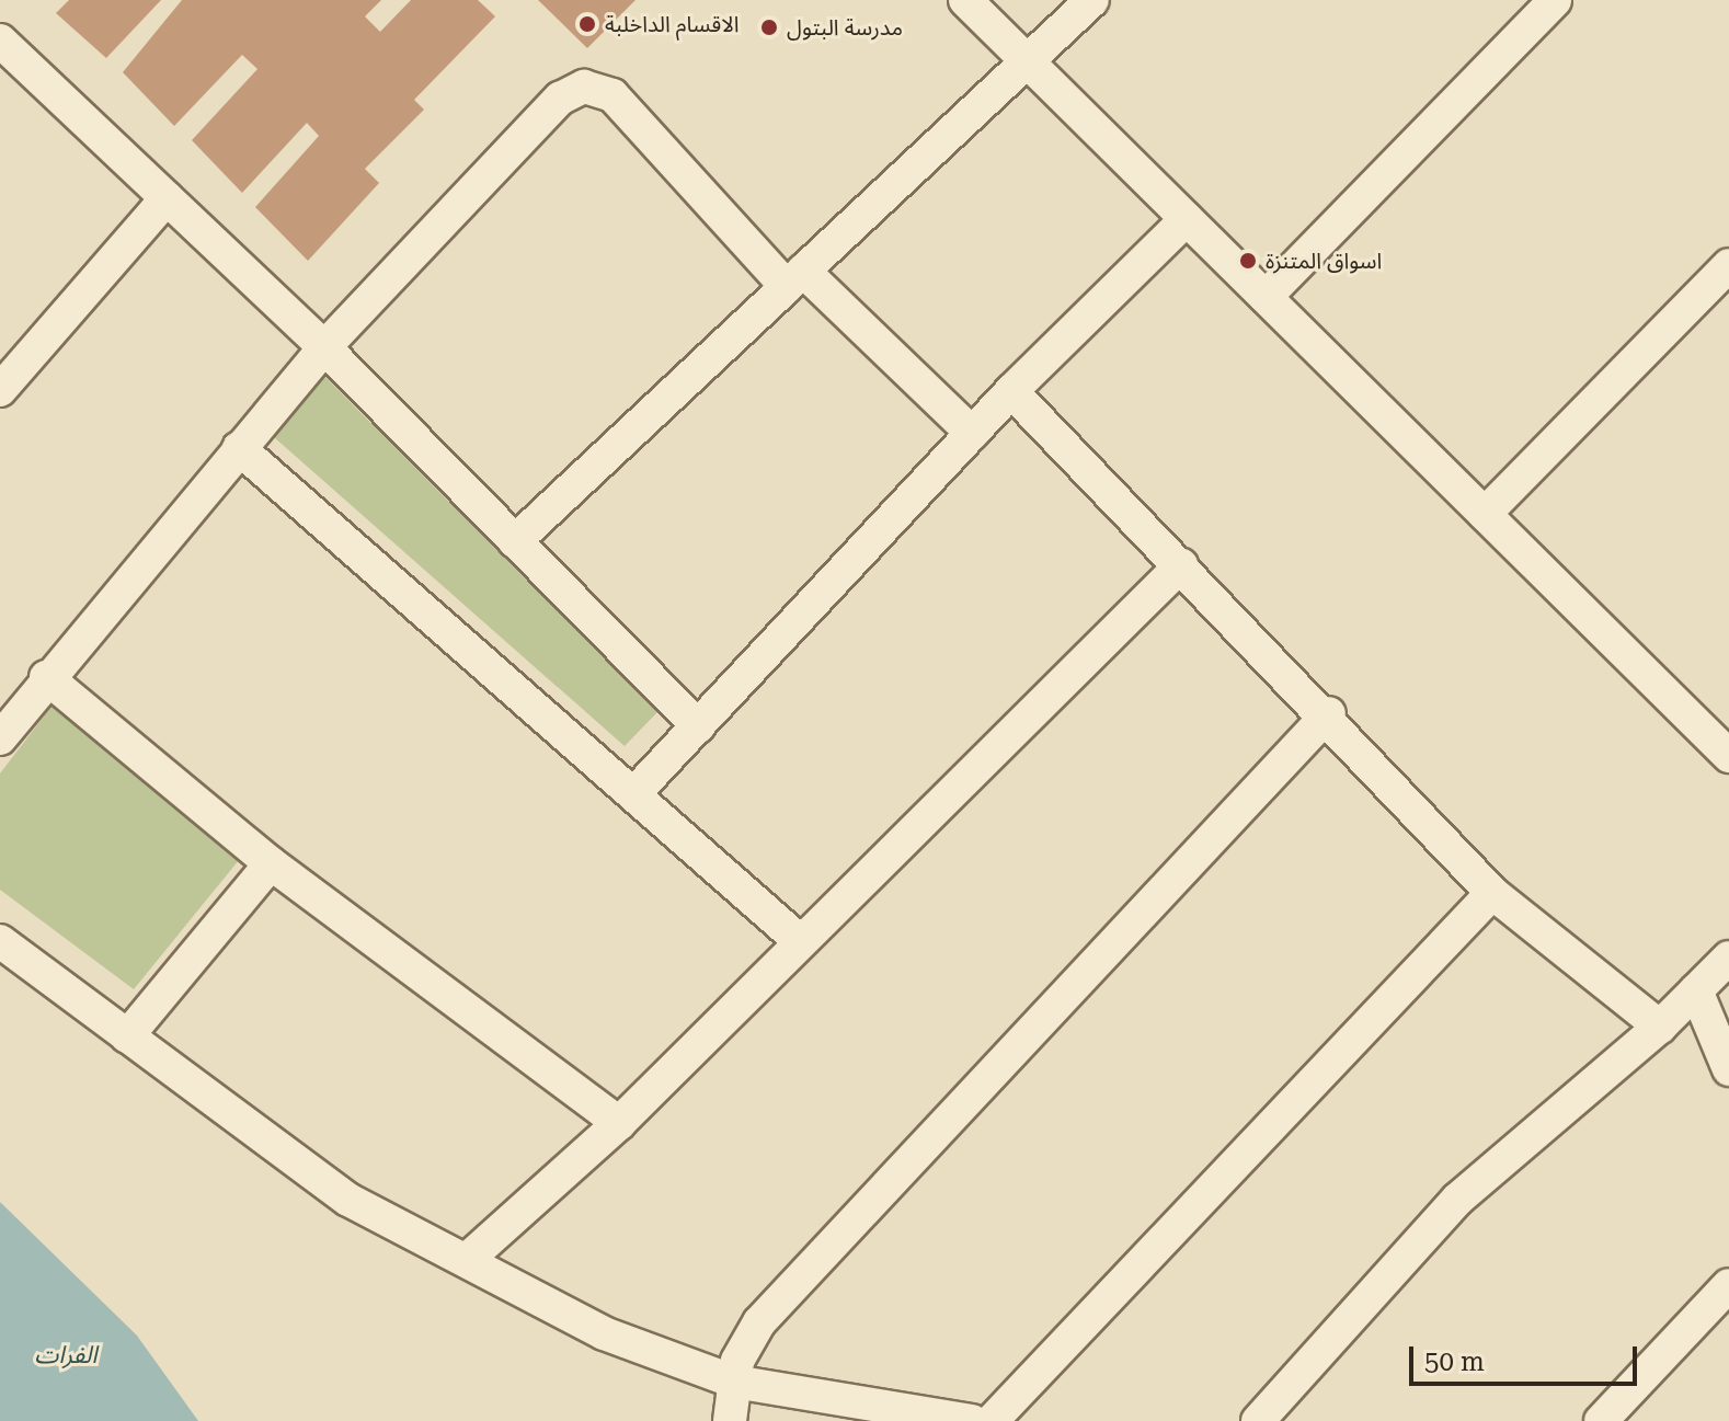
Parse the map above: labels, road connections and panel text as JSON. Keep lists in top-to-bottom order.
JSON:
{
  "water": ["الفرات"],
  "places": ["الاقسام الداخلبة", "مدرسة البتول", "اسواق المتنزة"],
  "scale_bar": "50 m"
}
